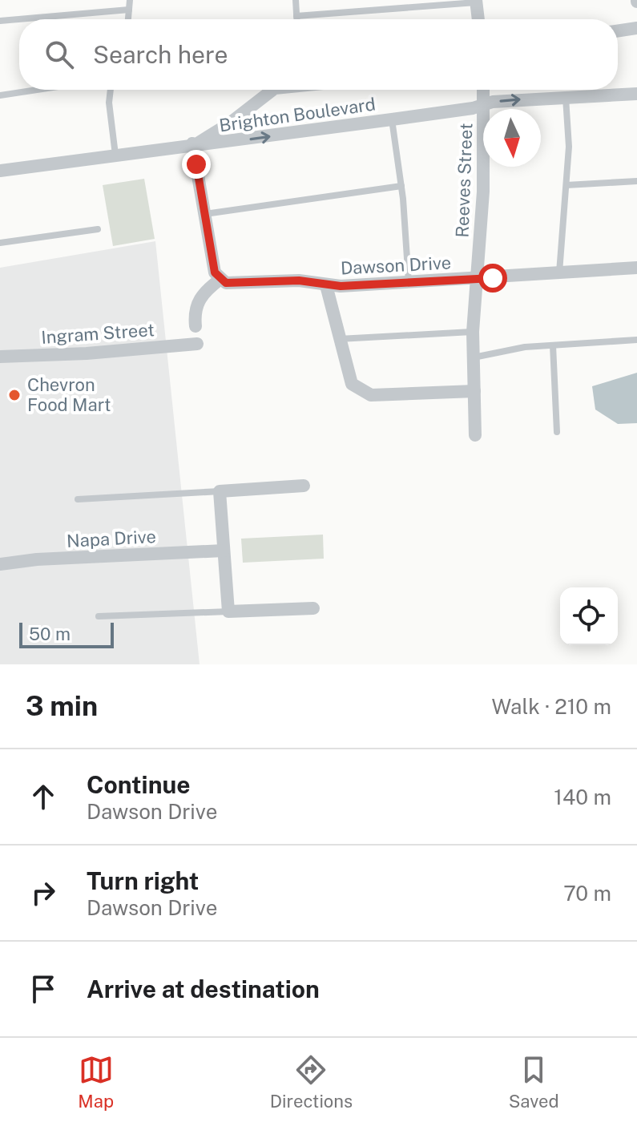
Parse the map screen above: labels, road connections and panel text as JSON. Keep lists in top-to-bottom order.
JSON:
{
  "streets": {
    "street": [
      "Brighton Boulevard",
      "Reeves Street",
      "Dawson Drive",
      "Ingram Street",
      "Napa Drive"
    ]
  },
  "crossings": [
    ["Brighton Boulevard", "Reeves Street"],
    ["Reeves Street", "Dawson Drive"]
  ],
  "one_way": ["Brighton Boulevard"],
  "places": ["Chevron Food Mart"],
  "scale_bar": "50 m",
  "north": "bottom",
  "page": {
    "search": "Search here",
    "scale": "50 m",
    "heading": ["3 min", "Walk · 210 m"],
    "list": [
      ["Continue", "Dawson Drive", "140 m"],
      ["Turn right", "Dawson Drive", "70 m"],
      "Arrive at destination"
    ],
    "nav": ["Map", "Directions", "Saved"]
  }
}
